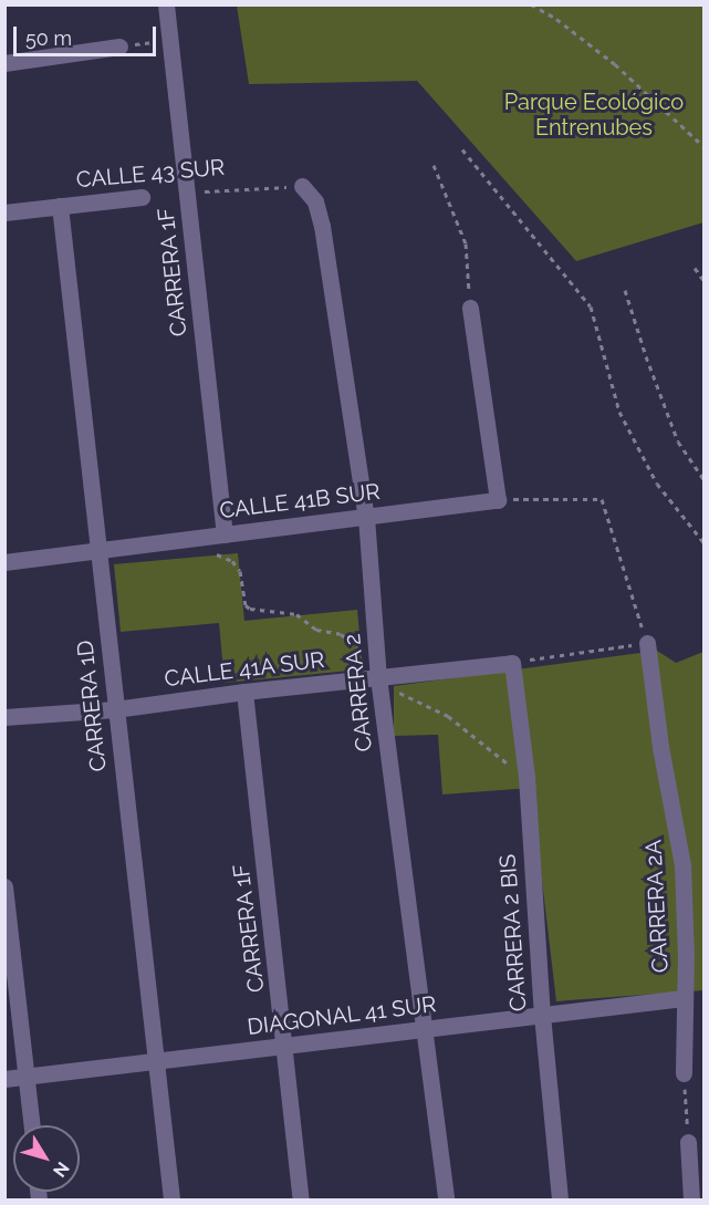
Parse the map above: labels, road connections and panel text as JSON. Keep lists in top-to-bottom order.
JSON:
{
  "streets": {
    "street": [
      "CALLE 43 SUR",
      "CARRERA 1F",
      "CALLE 41B SUR",
      "CALLE 41A SUR",
      "CARRERA 2",
      "CARRERA 1D",
      "CARRERA 2A",
      "CARRERA 2 BIS",
      "DIAGONAL 41 SUR"
    ]
  },
  "crossings": [
    ["CALLE 43 SUR", "CARRERA 1F"],
    ["CALLE 43 SUR", "CARRERA 2"],
    ["CALLE 43 SUR", "CARRERA 1D"],
    ["CARRERA 1F", "CALLE 41B SUR"],
    ["CARRERA 1F", "CALLE 41A SUR"],
    ["CARRERA 1F", "DIAGONAL 41 SUR"],
    ["CALLE 41B SUR", "CARRERA 2"],
    ["CALLE 41B SUR", "CARRERA 1D"],
    ["CALLE 41A SUR", "CARRERA 2"],
    ["CALLE 41A SUR", "CARRERA 1D"],
    ["CALLE 41A SUR", "CARRERA 2 BIS"],
    ["CARRERA 2", "DIAGONAL 41 SUR"],
    ["CARRERA 1D", "DIAGONAL 41 SUR"],
    ["CARRERA 2A", "DIAGONAL 41 SUR"],
    ["CARRERA 2 BIS", "DIAGONAL 41 SUR"]
  ],
  "parks": ["Parque Ecológico Entrenubes"],
  "scale_bar": "50 m",
  "north": "bottom right"
}
